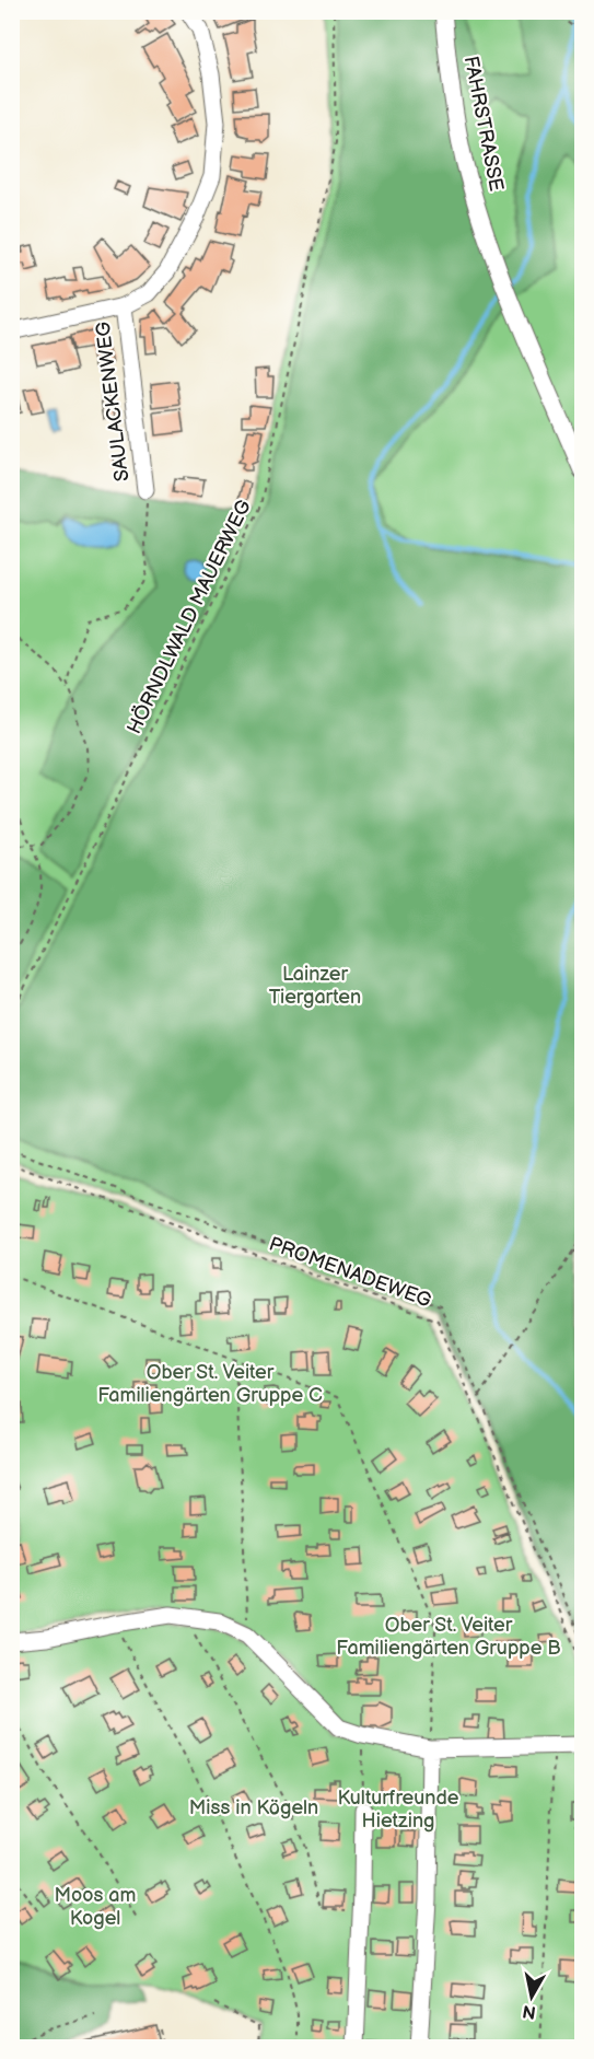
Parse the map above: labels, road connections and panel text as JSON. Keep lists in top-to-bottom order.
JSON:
{
  "streets": {
    "street": ["FAHRSTRASSE", "SAULACKENWEG"],
    "path": ["HÖRNDLWALD MAUERWEG", "PROMENADEWEG"]
  },
  "parks": [
    "Lainzer Tiergarten",
    "Ober St. Veiter Familiengärten Gruppe C",
    "Ober St. Veiter Familiengärten Gruppe B",
    "Kulturfreunde Hietzing",
    "Miss in Kögeln",
    "Moos am Kogel"
  ],
  "north": "bottom"
}
